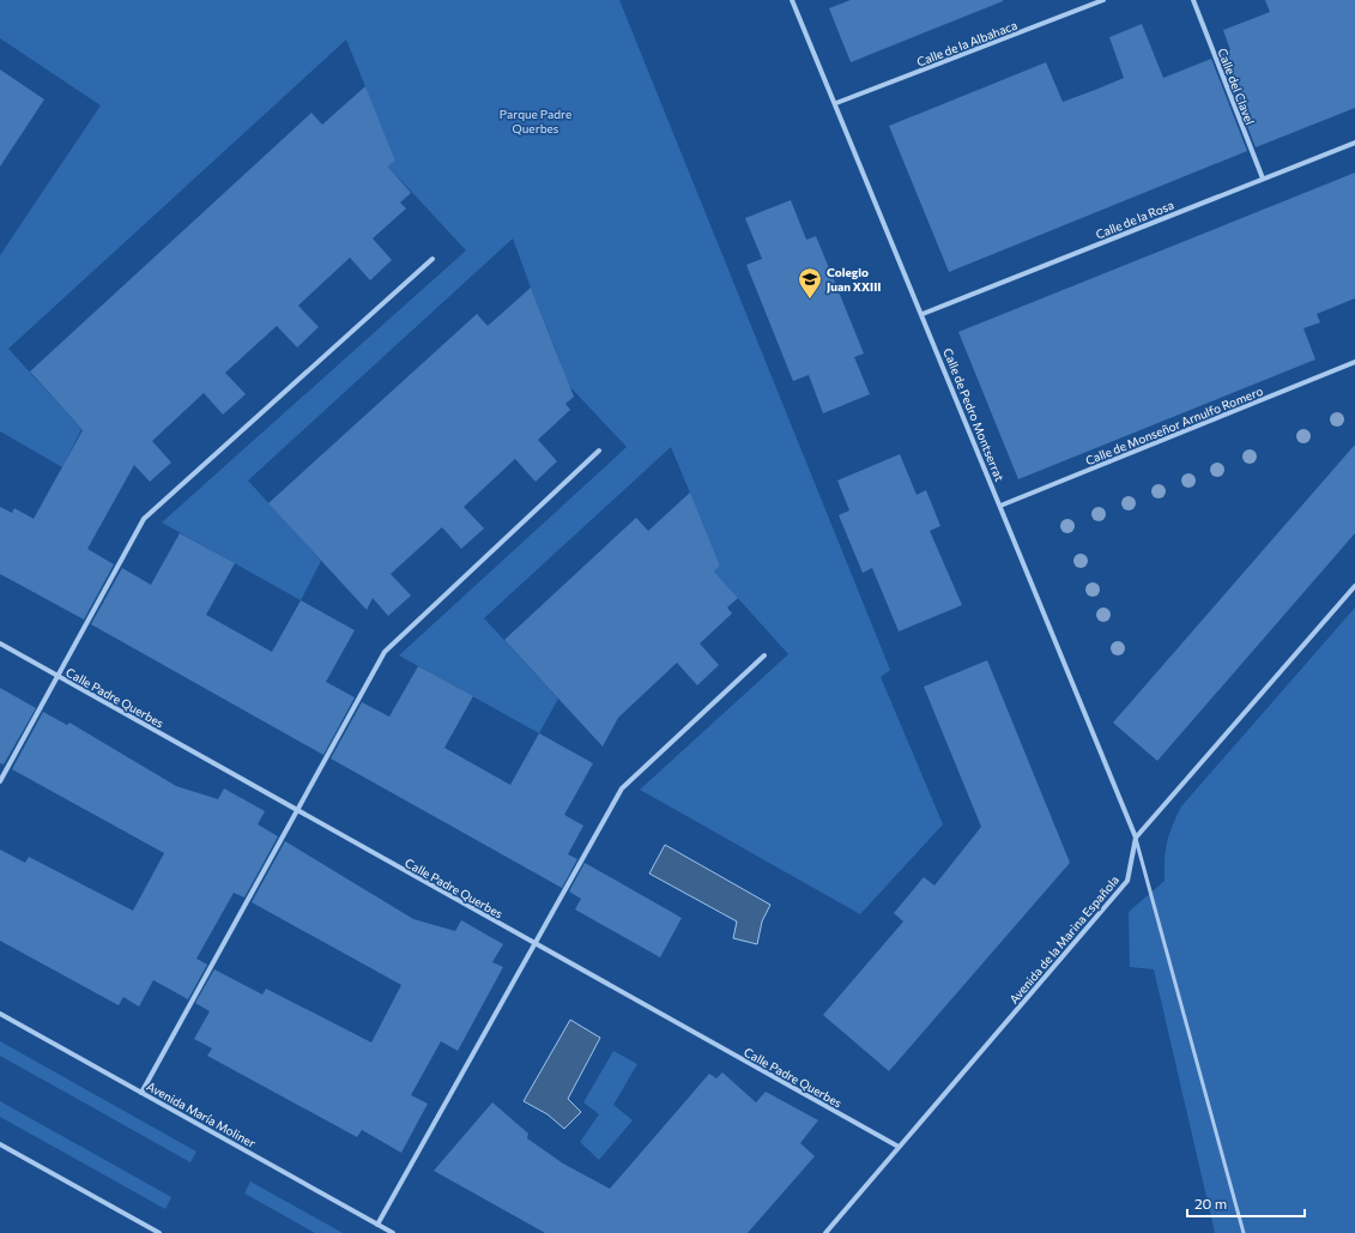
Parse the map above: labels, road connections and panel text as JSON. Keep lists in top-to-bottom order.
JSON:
{
  "streets": {
    "street": [
      "Calle de la Albahaca",
      "Calle del Clavel",
      "Calle de la Rosa",
      "Calle de Pedro Montserrat",
      "Calle de Monseñor Arnulfo Romero",
      "Calle Padre Querbes",
      "Avenida de la Marina Española",
      "Avenida María Moliner"
    ]
  },
  "crossings": [
    ["Calle de la Albahaca", "Calle de Pedro Montserrat"],
    ["Calle del Clavel", "Calle de la Rosa"],
    ["Calle de la Rosa", "Calle de Pedro Montserrat"],
    ["Calle de Pedro Montserrat", "Calle de Monseñor Arnulfo Romero"],
    ["Calle de Pedro Montserrat", "Avenida de la Marina Española"],
    ["Calle Padre Querbes", "Avenida de la Marina Española"]
  ],
  "parks": ["Parque Padre Querbes"],
  "places": {
    "school or university": ["Colegio Juan XXIII"]
  },
  "scale_bar": "20 m"
}
